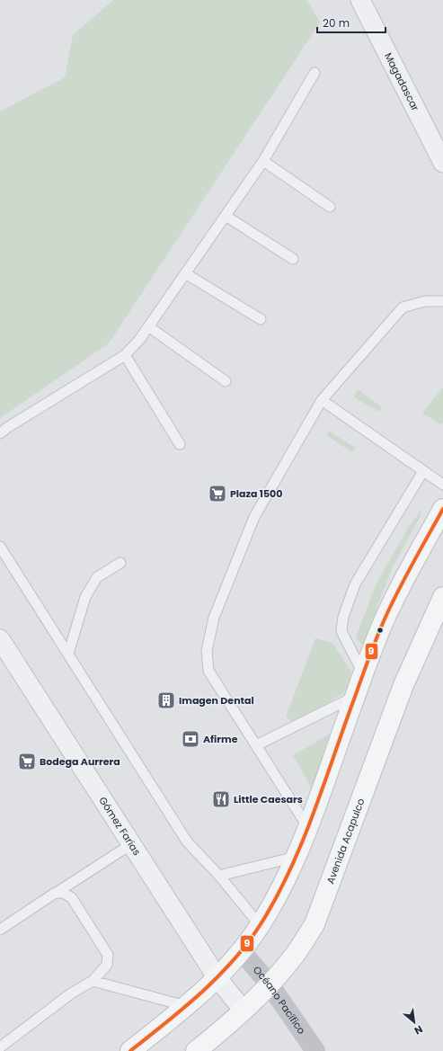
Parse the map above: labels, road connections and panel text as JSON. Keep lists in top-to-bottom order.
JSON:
{
  "streets": {
    "main road": ["Avenida Acapulco"],
    "street": ["Magadascar", "Gómez Farías", "Océano Pacífico"]
  },
  "crossings": [
    ["Gómez Farías", "Avenida Acapulco"],
    ["Avenida Acapulco", "Océano Pacífico"]
  ],
  "places": {
    "supermarket": ["Plaza 1500", "Bodega Aurrera"],
    "building": ["Imagen Dental"],
    "bank": ["Afirme"],
    "restaurant": ["Little Caesars"]
  },
  "lines": ["transit line 9"],
  "scale_bar": "20 m",
  "north": "bottom right"
}
